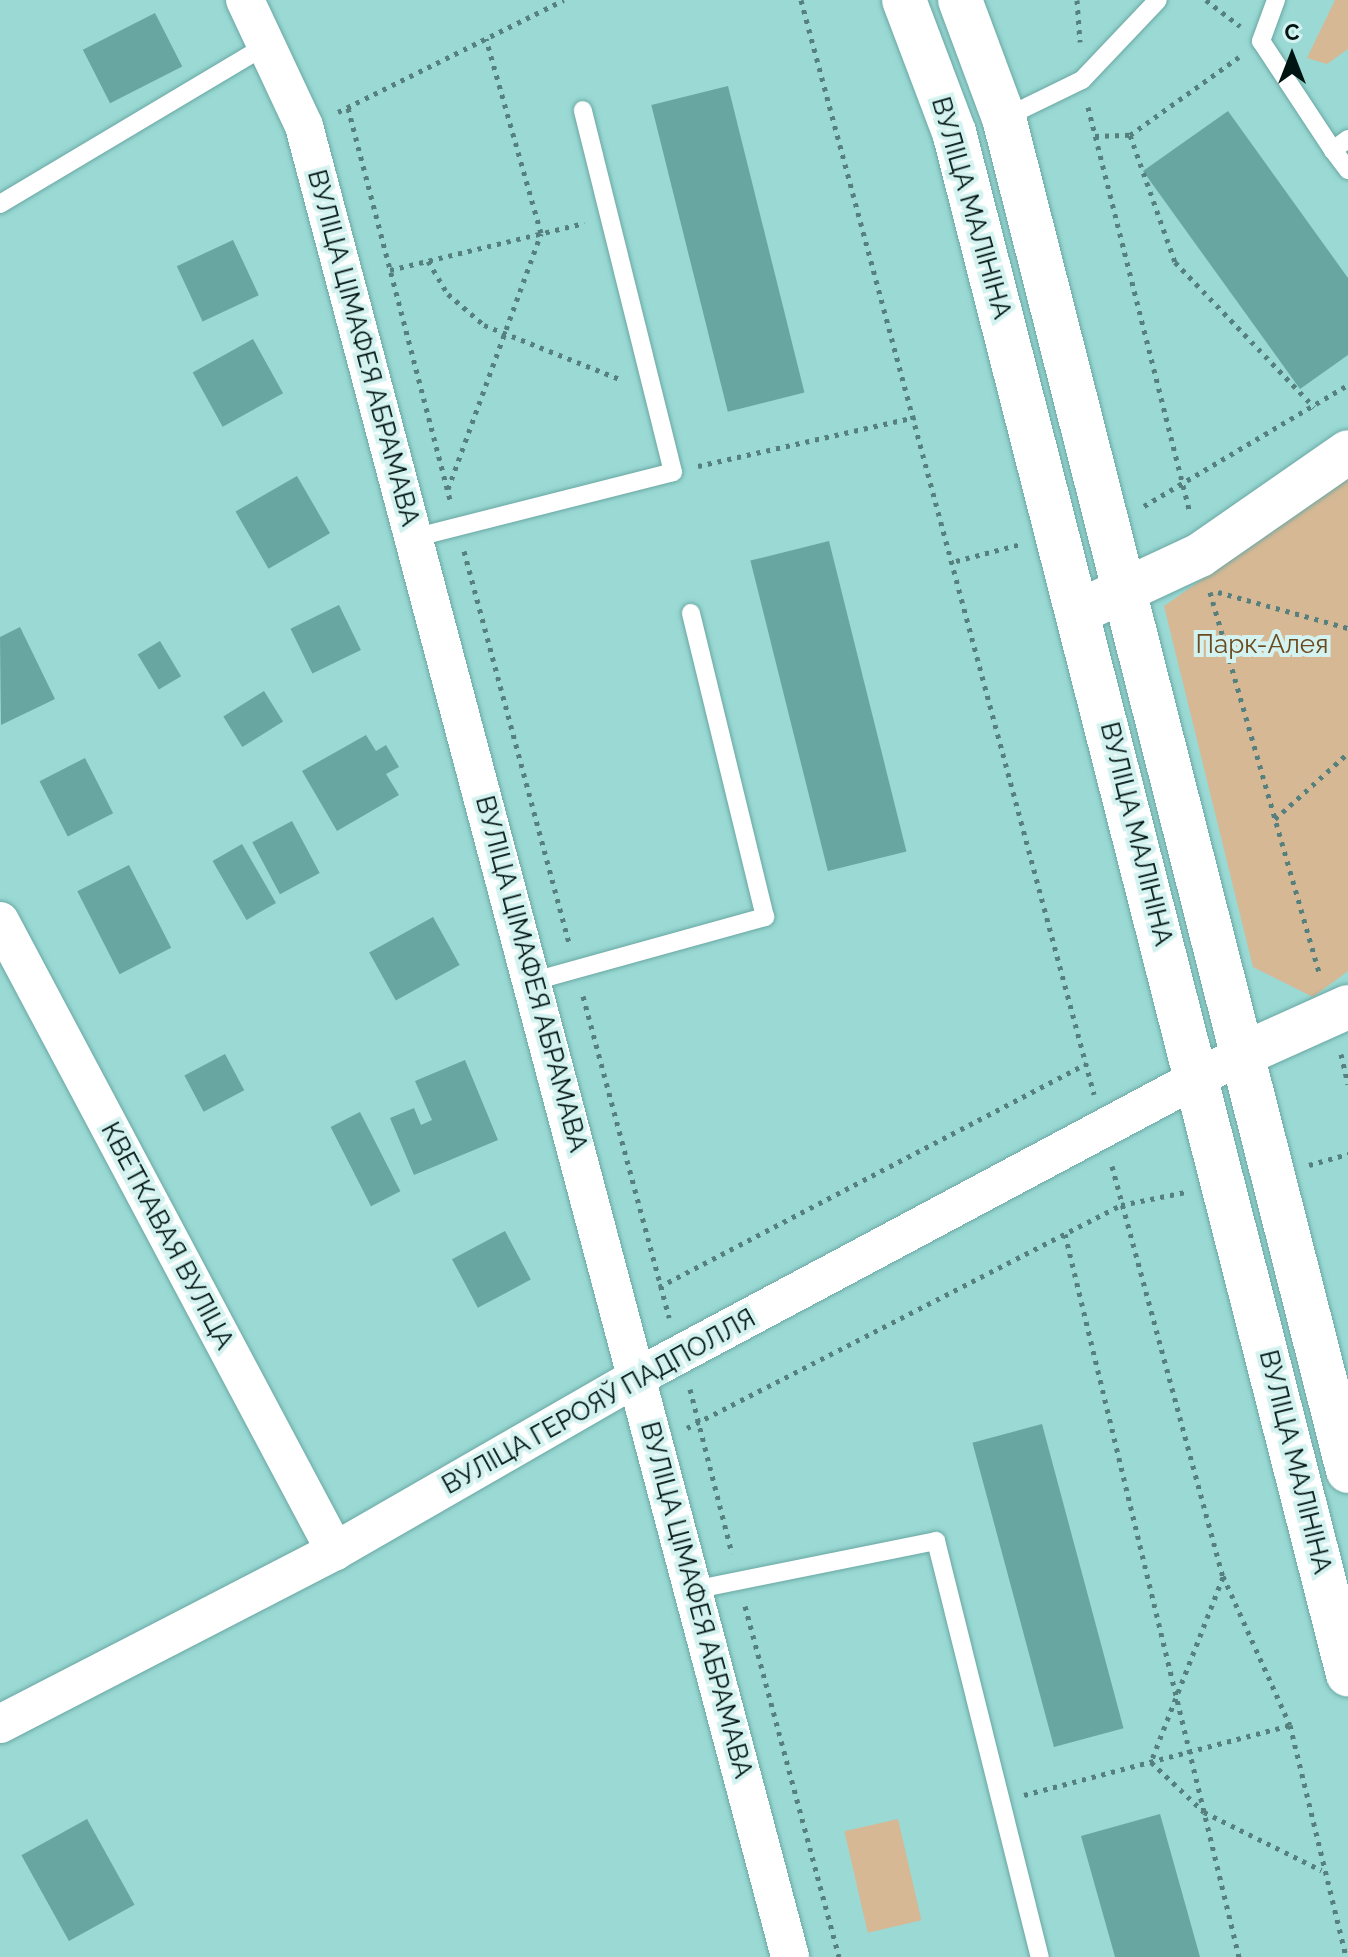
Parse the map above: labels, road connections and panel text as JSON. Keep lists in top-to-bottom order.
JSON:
{
  "streets": {
    "main road": ["ВУЛІЦА МАЛІНІНА"],
    "street": ["ВУЛІЦА ЦІМАФЕЯ АБРАМАВА", "КВЕТКАВАЯ ВУЛІЦА", "ВУЛІЦА ГЕРОЯЎ ПАДПОЛЛЯ"]
  },
  "crossings": [
    ["ВУЛІЦА МАЛІНІНА", "ВУЛІЦА ГЕРОЯЎ ПАДПОЛЛЯ"],
    ["ВУЛІЦА ЦІМАФЕЯ АБРАМАВА", "ВУЛІЦА ГЕРОЯЎ ПАДПОЛЛЯ"],
    ["КВЕТКАВАЯ ВУЛІЦА", "ВУЛІЦА ГЕРОЯЎ ПАДПОЛЛЯ"]
  ],
  "parks": ["Парк-Алея"],
  "north": "top"
}
